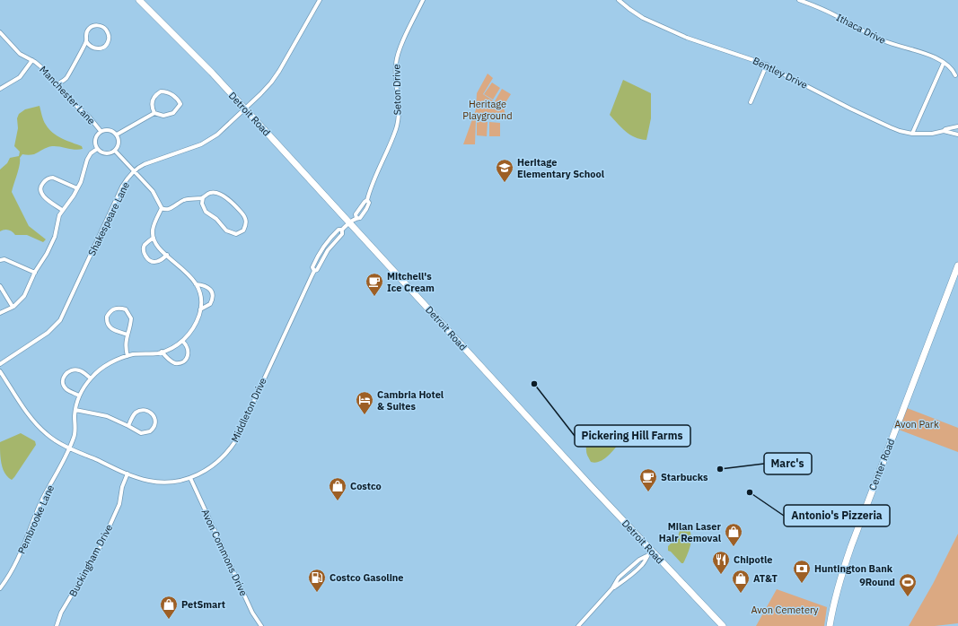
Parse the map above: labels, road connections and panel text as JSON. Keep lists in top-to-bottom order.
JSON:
{
  "streets": {
    "main road": ["Detroit Road", "Center Road"],
    "street": [
      "Ithaca Drive",
      "Bentley Drive",
      "Seton Drive",
      "Manchester Lane",
      "Shakespeare Lane",
      "Middleton Drive",
      "Pembrooke Lane",
      "Avon Commons Drive",
      "Buckingham Drive"
    ]
  },
  "crossings": [
    ["Seton Drive", "Detroit Road"],
    ["Seton Drive", "Middleton Drive"],
    ["Detroit Road", "Shakespeare Lane"],
    ["Detroit Road", "Middleton Drive"],
    ["Middleton Drive", "Pembrooke Lane"],
    ["Middleton Drive", "Avon Commons Drive"],
    ["Middleton Drive", "Buckingham Drive"]
  ],
  "parks": ["Heritage Playground", "Avon Park", "Avon Cemetery"],
  "places": {
    "school or university": ["Heritage Elementary School"],
    "cafe": ["Mitchell's Ice Cream", "Starbucks"],
    "other": ["Pickering Hill Farms", "Marc's", "Antonio's Pizzeria"],
    "hotel": ["Cambria Hotel & Suites"],
    "shop": [
      "Costco",
      "Milan Laser Hair Removal",
      "AT&T",
      "PetSmart"
    ],
    "restaurant": ["Chipotle"],
    "bank": ["Huntington Bank"],
    "fuel station": ["Costco Gasoline"],
    "sports": ["9Round"]
  }
}
